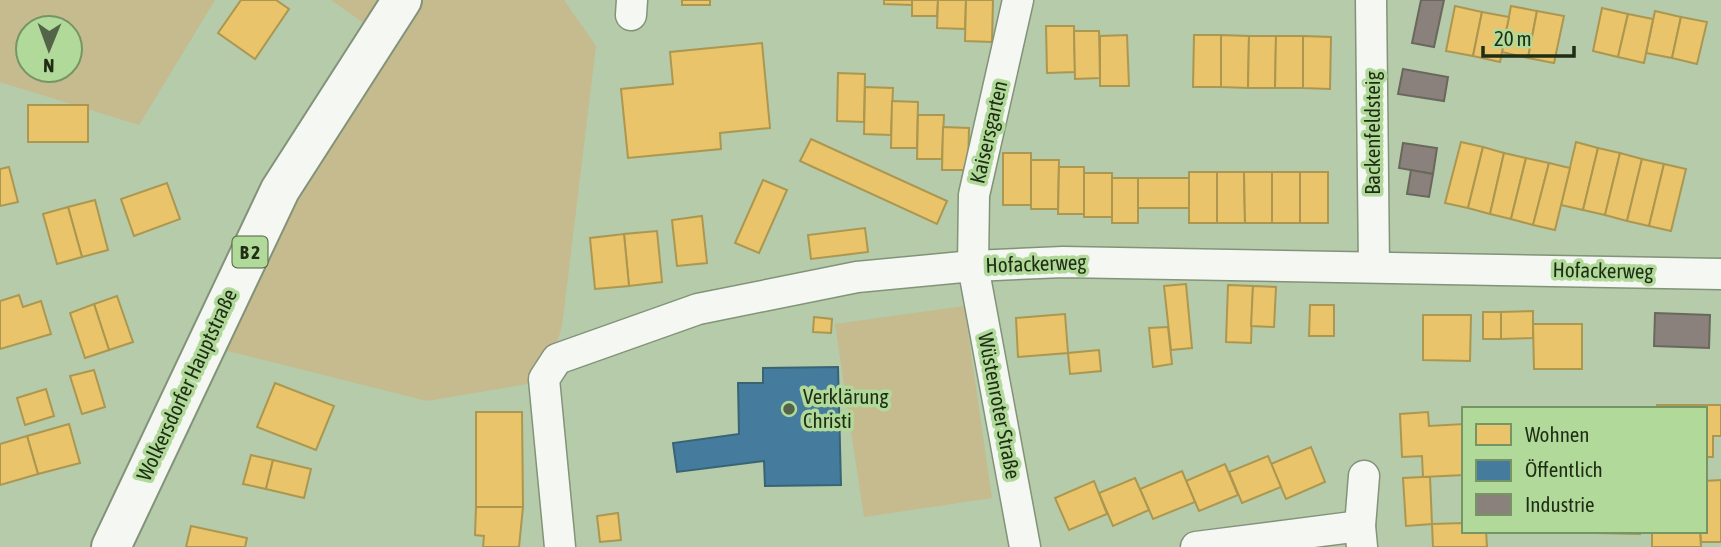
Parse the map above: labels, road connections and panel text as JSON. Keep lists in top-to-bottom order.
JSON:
{
  "streets": {
    "main road": ["B 2", "Wolkersdorfer Hauptstraße"],
    "street": [
      "Kaisersgarten",
      "Backenfeldsteig",
      "Hofackerweg",
      "Wüstenroter Straße"
    ]
  },
  "crossings": [
    ["Kaisersgarten", "Hofackerweg"],
    ["Kaisersgarten", "Wüstenroter Straße"],
    ["Backenfeldsteig", "Hofackerweg"],
    ["Hofackerweg", "Wüstenroter Straße"]
  ],
  "places": ["Verklärung Christi"],
  "legend": ["Wohnen", "Öffentlich", "Industrie"],
  "scale_bar": "20 m",
  "north": "bottom"
}
